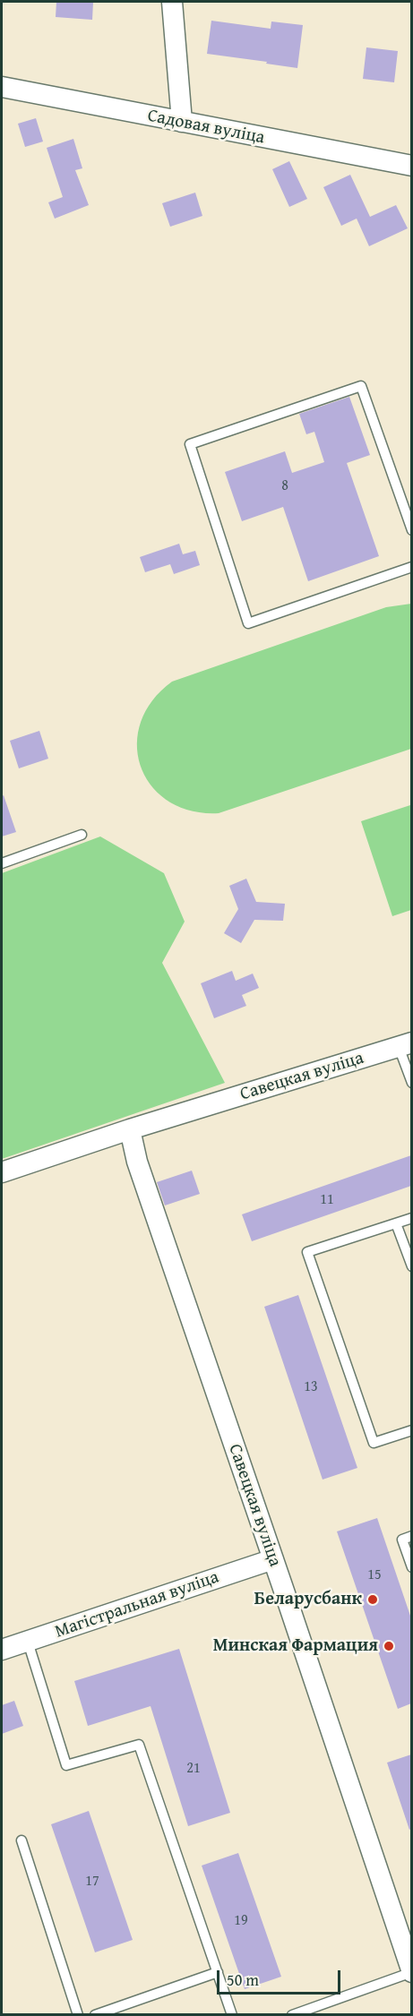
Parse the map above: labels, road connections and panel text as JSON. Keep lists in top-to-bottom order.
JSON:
{
  "streets": {
    "street": ["Садовая вуліца", "Савецкая вуліца", "Магістральная вуліца"]
  },
  "crossings": [
    ["Савецкая вуліца", "Магістральная вуліца"]
  ],
  "places": ["Беларусбанк", "Минская Фармация"],
  "house_numbers": [
    "8",
    "11",
    "13",
    "15",
    "21",
    "17",
    "19"
  ],
  "scale_bar": "50 m"
}
